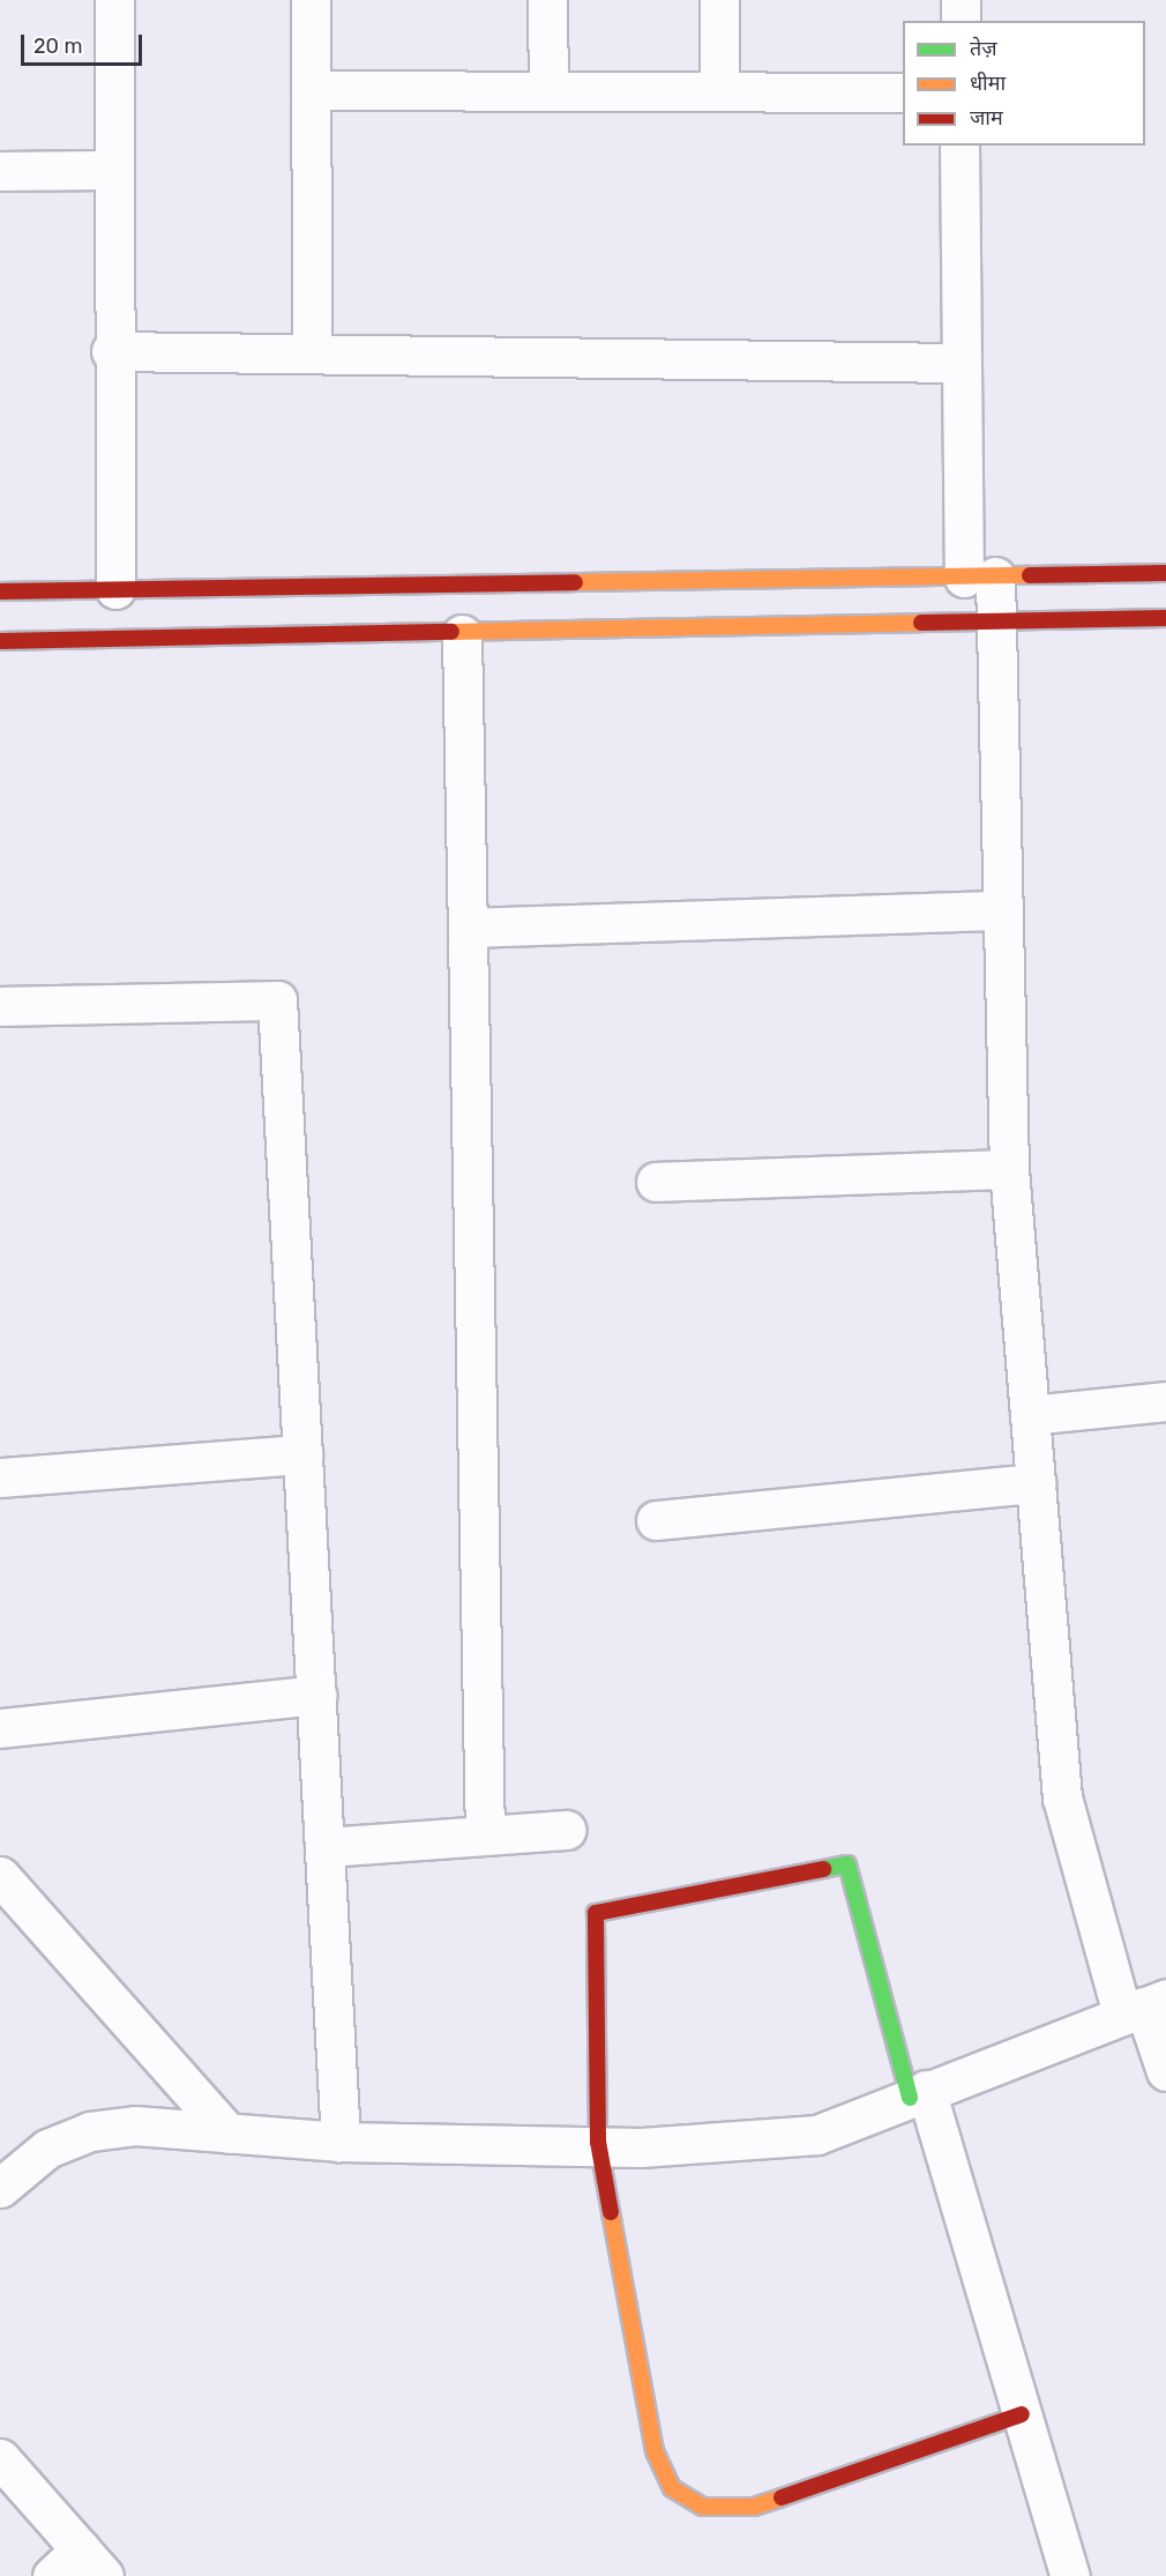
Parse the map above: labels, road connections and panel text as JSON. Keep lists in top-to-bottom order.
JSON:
{
  "legend": ["तेज़", "धीमा", "जाम"],
  "scale_bar": "20 m"
}
